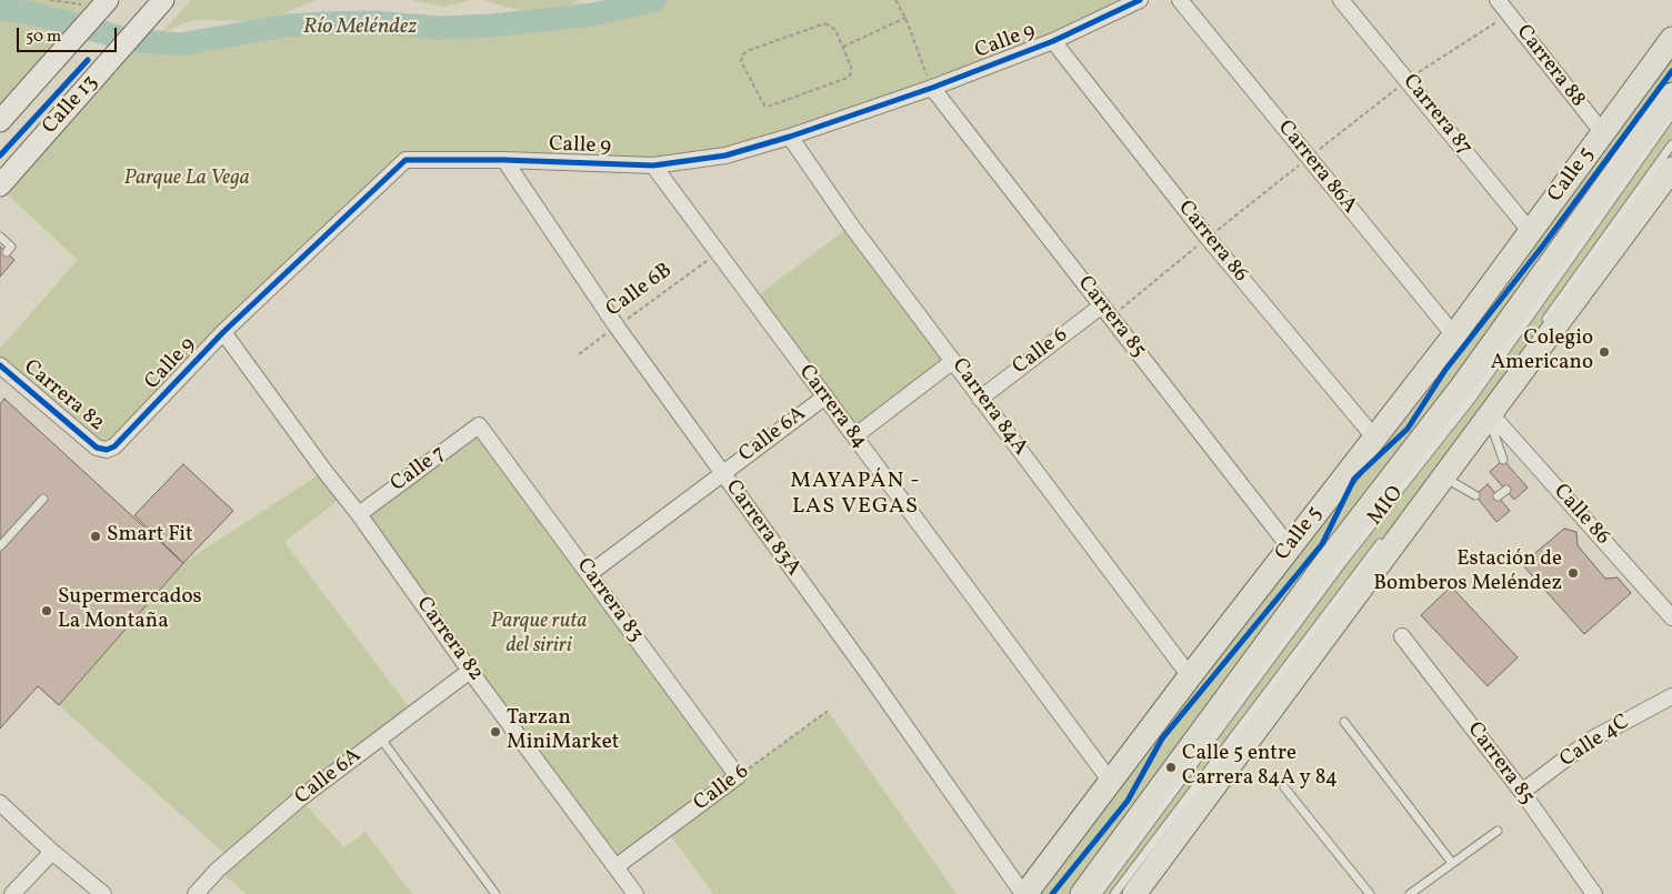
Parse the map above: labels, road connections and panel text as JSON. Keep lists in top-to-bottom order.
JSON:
{
  "streets": {
    "main road": ["Calle 13", "Calle 5"],
    "street": [
      "Calle 9",
      "Carrera 88",
      "Carrera 87",
      "Carrera 86A",
      "Carrera 86",
      "Carrera 85",
      "Calle 6",
      "Carrera 82",
      "Carrera 84",
      "Carrera 84A",
      "Calle 6A",
      "Calle 7",
      "Calle 86",
      "Carrera 83A",
      "Carrera 83",
      "Calle 4C"
    ],
    "lane": ["MIO"],
    "path": ["Calle 6B"]
  },
  "crossings": [
    ["Calle 9", "Carrera 86"],
    ["Calle 9", "Carrera 85"],
    ["Calle 9", "Carrera 82"],
    ["Calle 9", "Carrera 84"],
    ["Calle 9", "Carrera 84A"],
    ["Calle 9", "Carrera 83A"],
    ["Carrera 88", "Calle 5"],
    ["Carrera 87", "Calle 5"],
    ["Carrera 86A", "Calle 5"],
    ["Calle 5", "Carrera 86"],
    ["Calle 5", "Carrera 85"],
    ["Calle 5", "Carrera 84"],
    ["Calle 5", "Carrera 84A"],
    ["Calle 5", "Carrera 83A"],
    ["Calle 6B", "Carrera 84"],
    ["Calle 6B", "Carrera 83A"],
    ["Carrera 85", "Calle 6"],
    ["Carrera 85", "Calle 4C"],
    ["Calle 6", "Carrera 82"],
    ["Calle 6", "Carrera 84A"],
    ["Calle 6", "Carrera 83"],
    ["Carrera 82", "Calle 6A"],
    ["Carrera 82", "Calle 7"],
    ["Carrera 84", "Calle 6A"],
    ["Calle 6A", "Carrera 83A"],
    ["Calle 6A", "Carrera 83"],
    ["Calle 7", "Carrera 83"]
  ],
  "districts": ["MAYAPÁN - LAS VEGAS"],
  "water": ["Río Meléndez"],
  "parks": ["Parque La Vega", "Parque ruta del siriri"],
  "places": [
    "Colegio Americano",
    "Smart Fit",
    "Estación de Bomberos Meléndez",
    "Supermercados La Montaña",
    "Tarzan MiniMarket",
    "Calle 5 entre Carrera 84A y 84"
  ],
  "scale_bar": "50 m"
}
